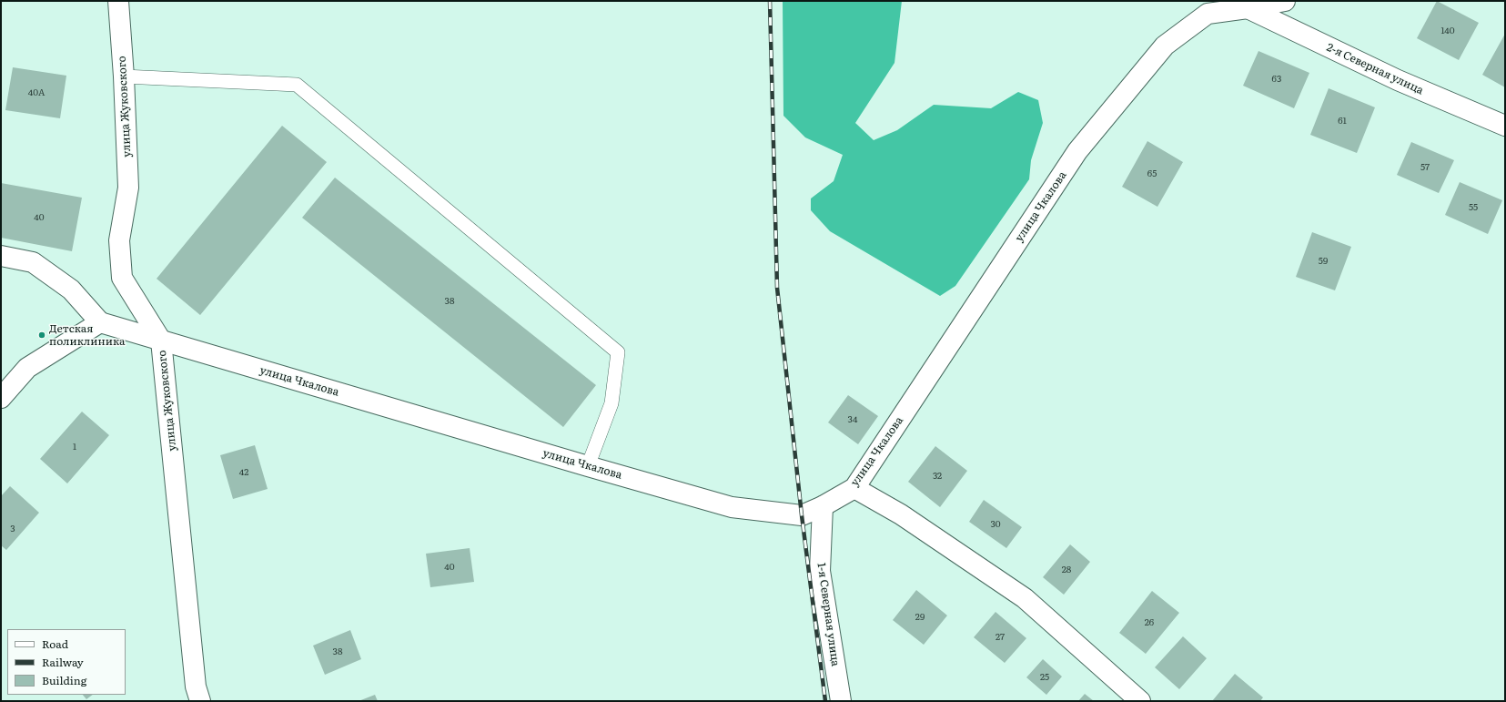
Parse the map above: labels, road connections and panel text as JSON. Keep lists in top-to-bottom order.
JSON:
{
  "streets": {
    "street": [
      "2-я Северная улица",
      "улица Жуковского",
      "улица Чкалова",
      "1-я Северная улица"
    ]
  },
  "crossings": [
    ["2-я Северная улица", "улица Чкалова"],
    ["улица Жуковского", "улица Чкалова"],
    ["улица Чкалова", "1-я Северная улица"]
  ],
  "places": ["Детская поликлиника"],
  "house_numbers": [
    "140",
    "63",
    "40А",
    "61",
    "57",
    "65",
    "55",
    "40",
    "59",
    "38",
    "34",
    "1",
    "42",
    "32",
    "30",
    "3",
    "40",
    "28",
    "29",
    "26",
    "27",
    "38",
    "25"
  ],
  "legend": ["Road", "Railway", "Building"]
}
